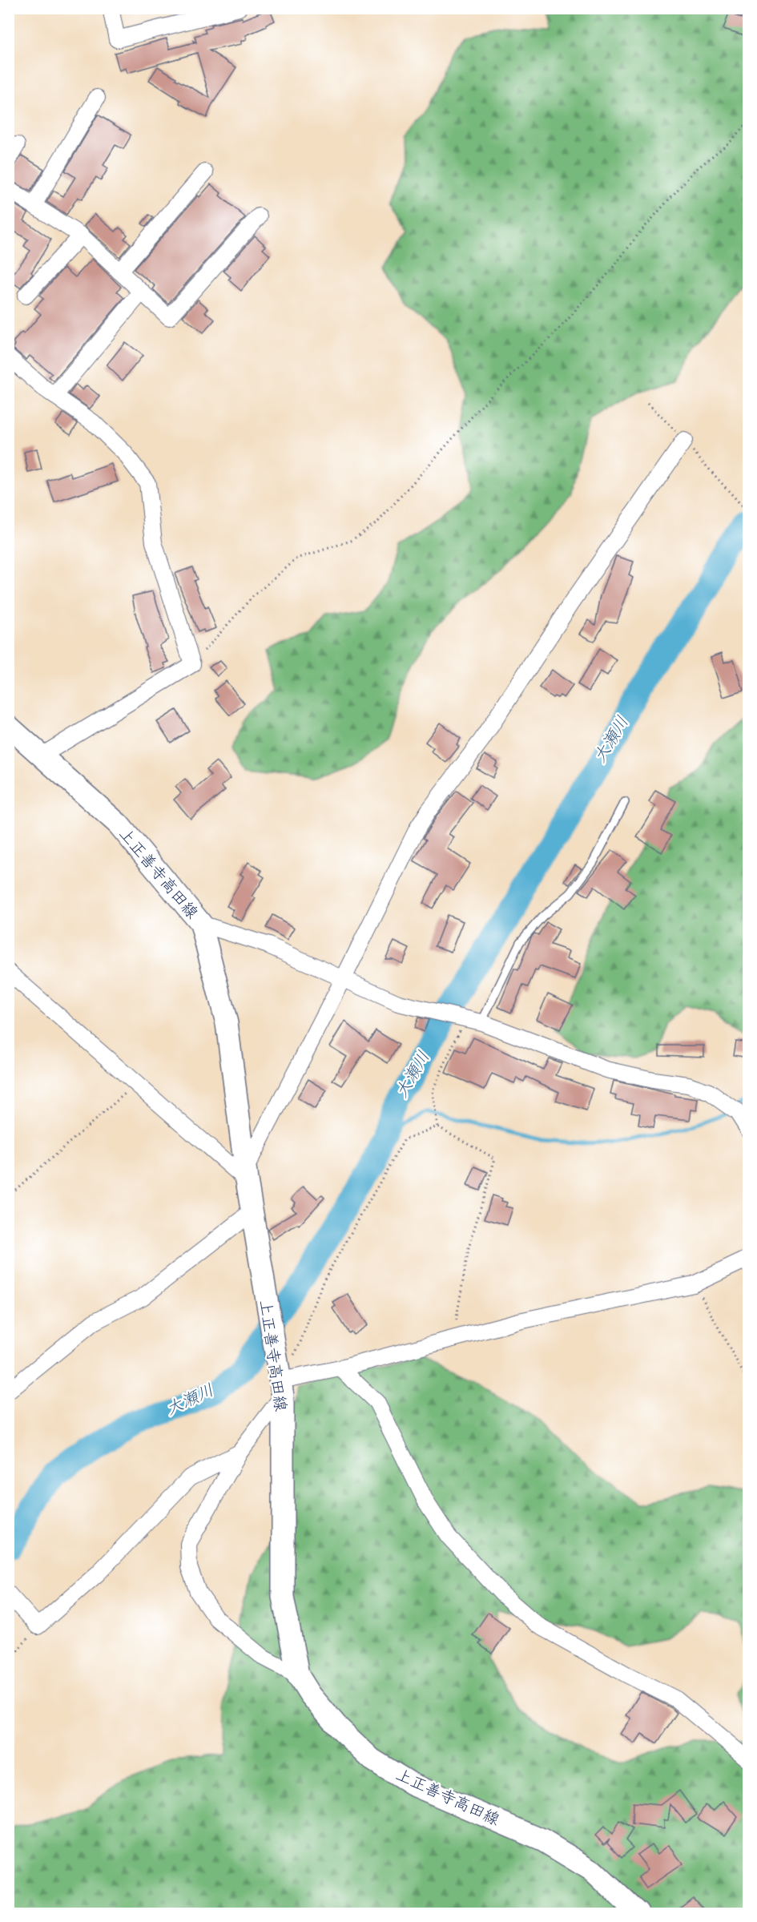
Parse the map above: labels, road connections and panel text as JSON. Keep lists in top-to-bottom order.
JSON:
{
  "streets": {
    "main road": ["上正善寺高田線"]
  },
  "water": ["大瀬川"]
}
